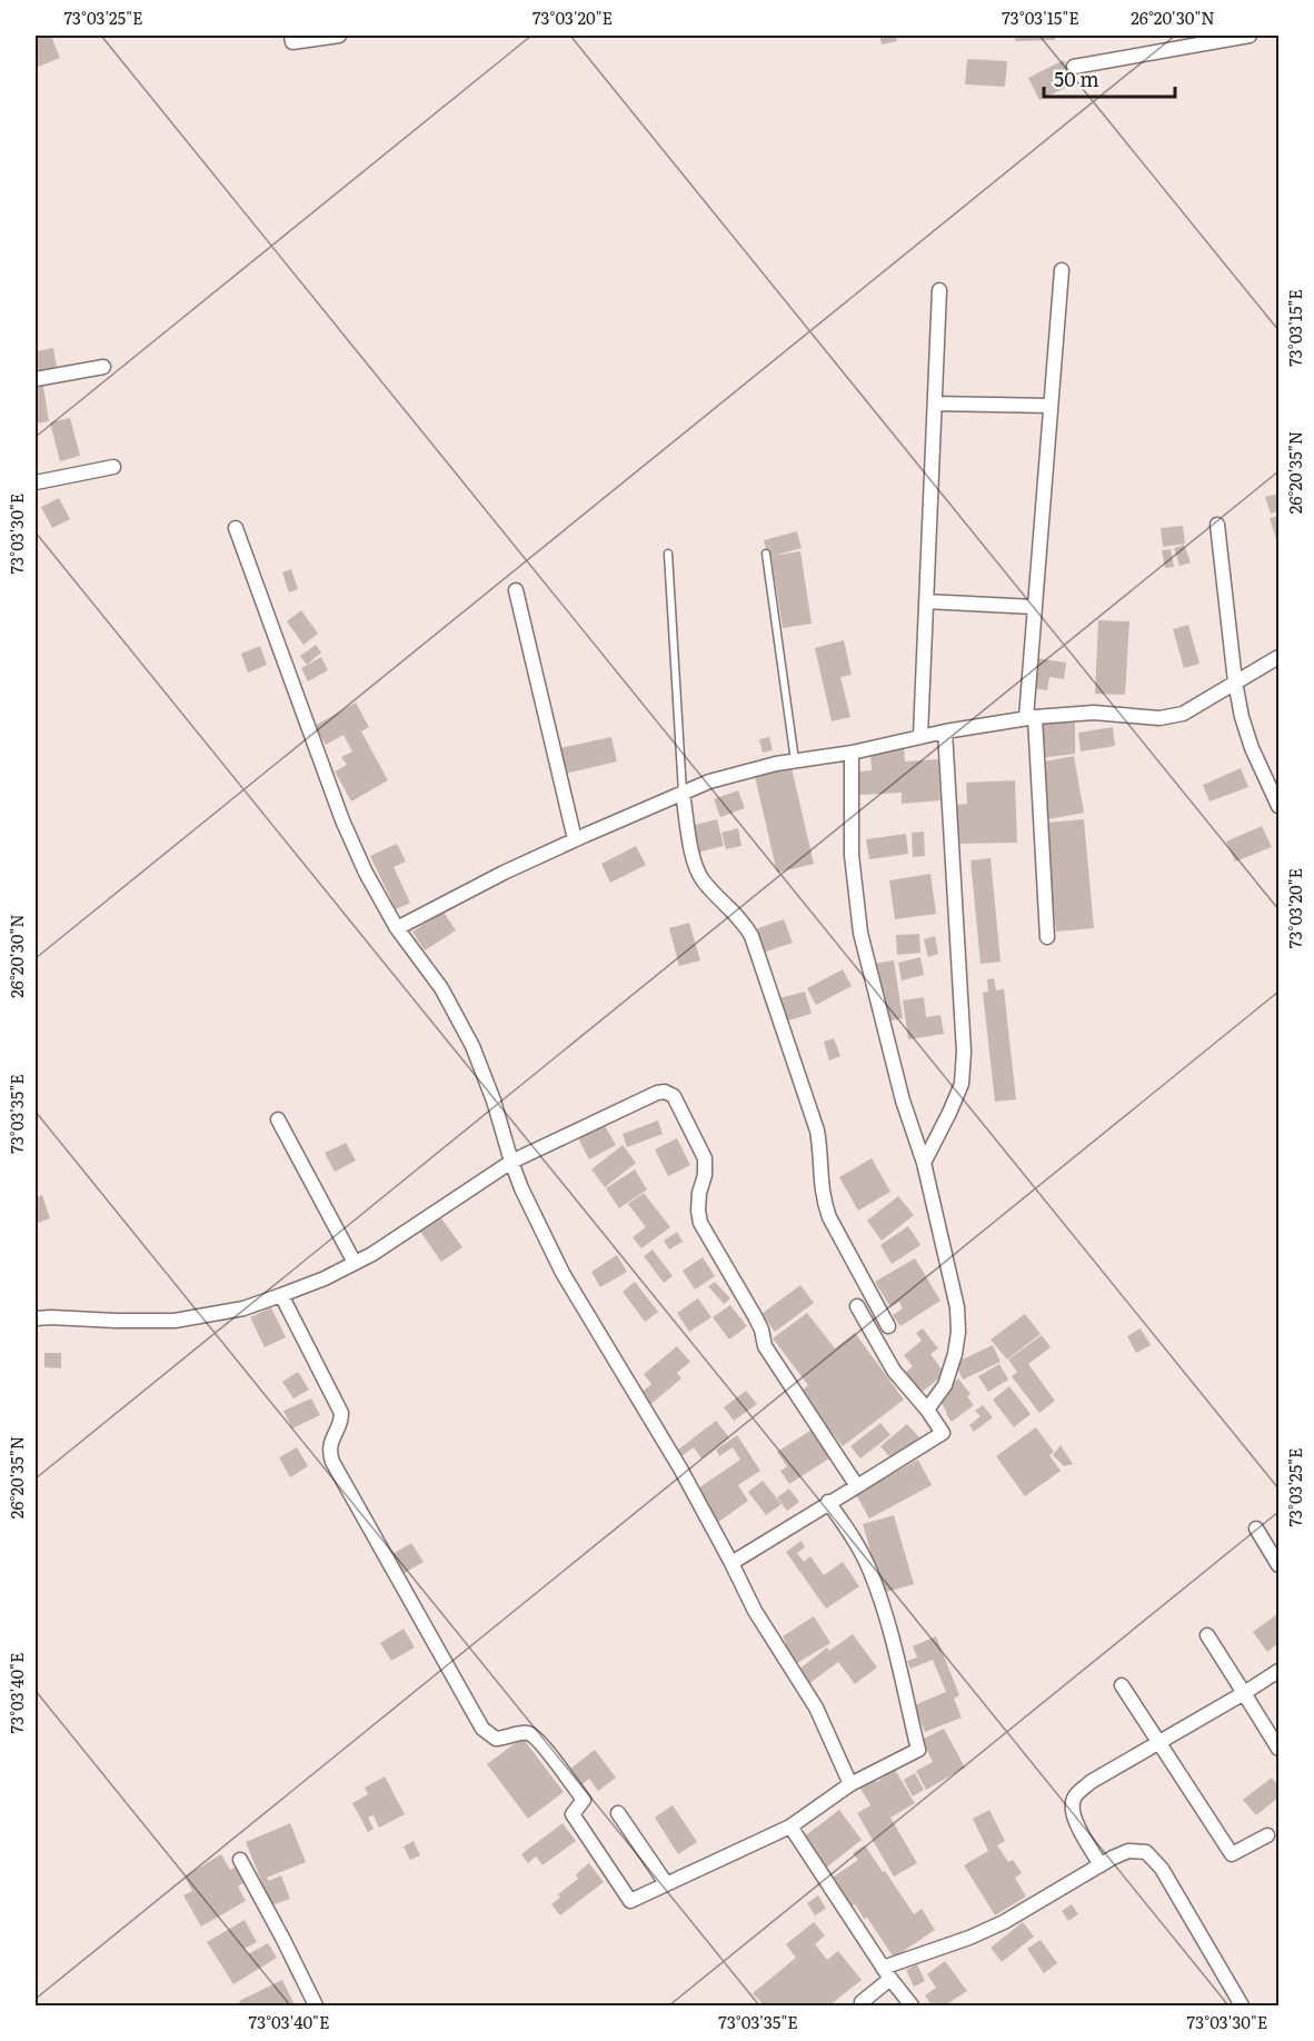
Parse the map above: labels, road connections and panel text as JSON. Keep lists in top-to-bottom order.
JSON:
{
  "scale_bar": "50 m",
  "coordinates": [
    "73°03'25\"E",
    "73°03'20\"E",
    "73°03'15\"E",
    "26°20'30\"N",
    "26°20'35\"N",
    "73°03'30\"E",
    "73°03'35\"E",
    "73°03'40\"E"
  ]
}
